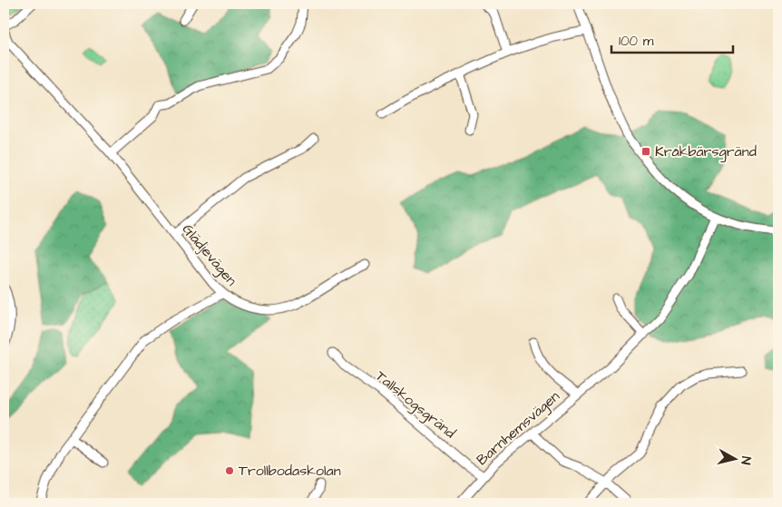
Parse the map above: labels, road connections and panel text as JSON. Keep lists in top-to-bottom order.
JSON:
{
  "streets": {
    "street": ["Glädjevägen", "Tallskogsgränd", "Barnhemsvägen"]
  },
  "crossings": [
    ["Tallskogsgränd", "Barnhemsvägen"]
  ],
  "places": {
    "transit": ["Kråkbärsgränd"],
    "other": ["Trollbodaskolan"]
  },
  "scale_bar": "100 m",
  "north": "right"
}
